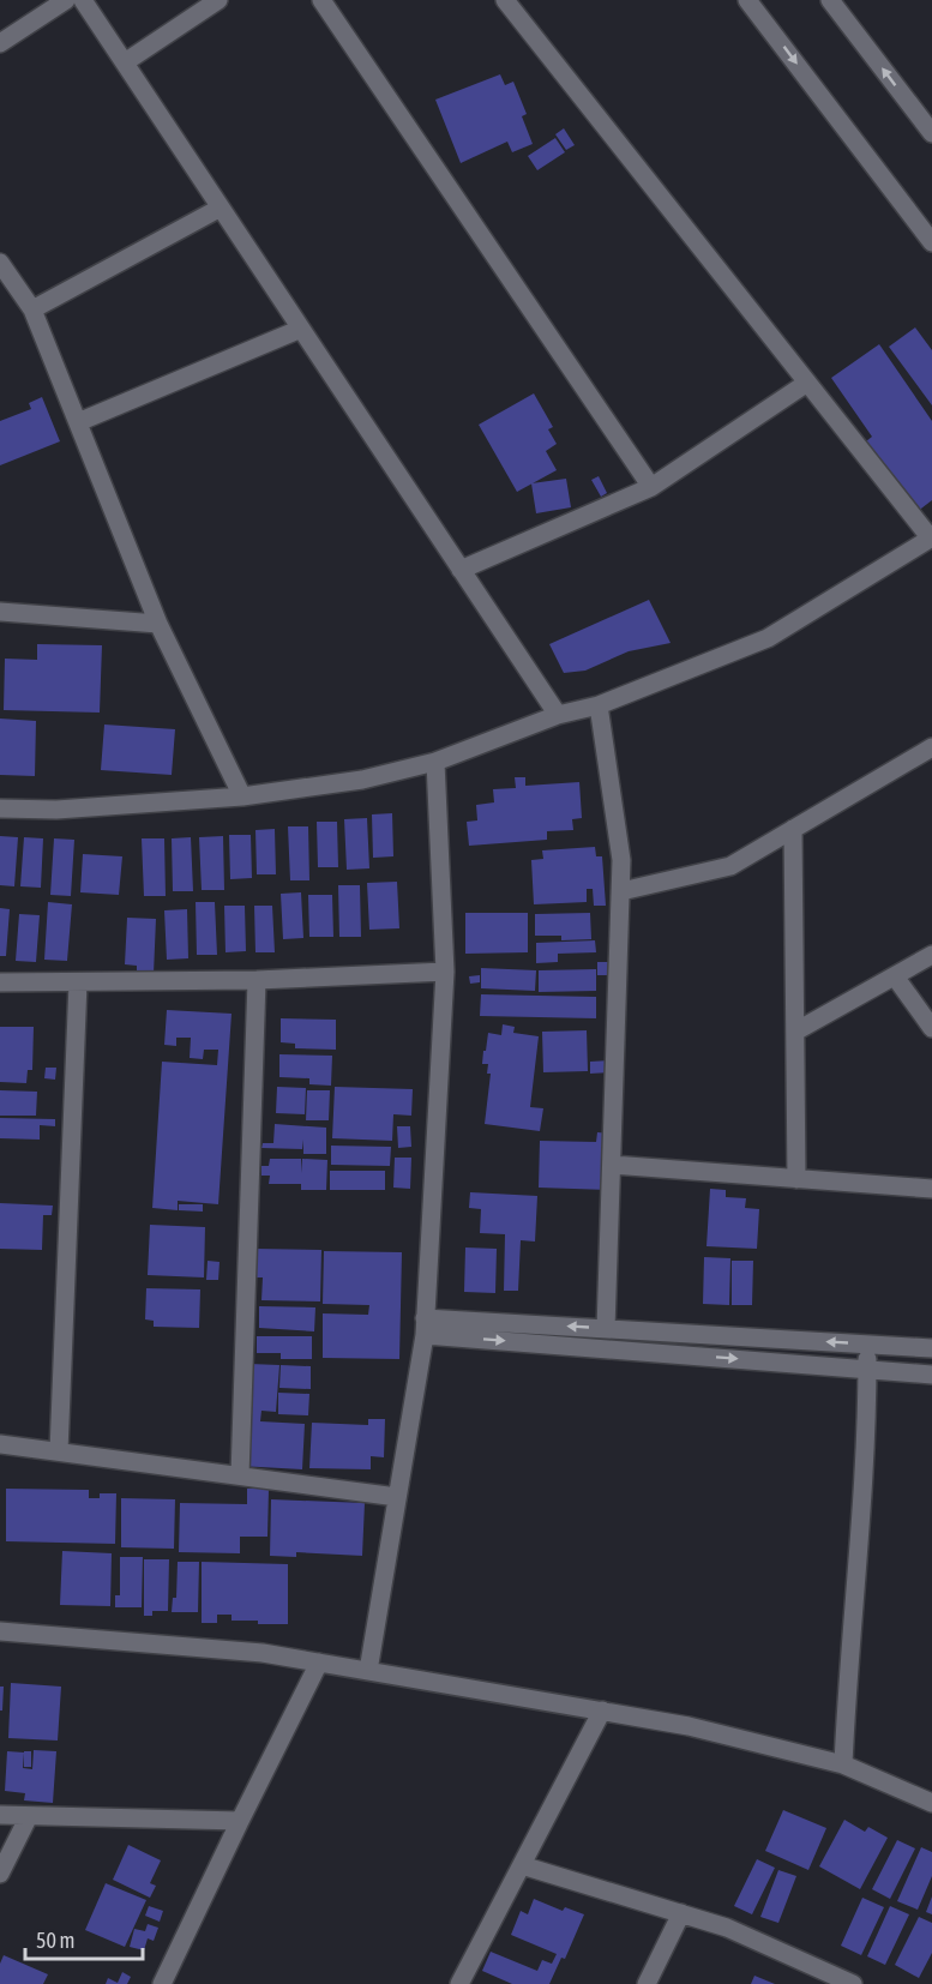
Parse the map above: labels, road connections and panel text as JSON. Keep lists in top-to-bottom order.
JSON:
{
  "scale_bar": "50 m"
}
